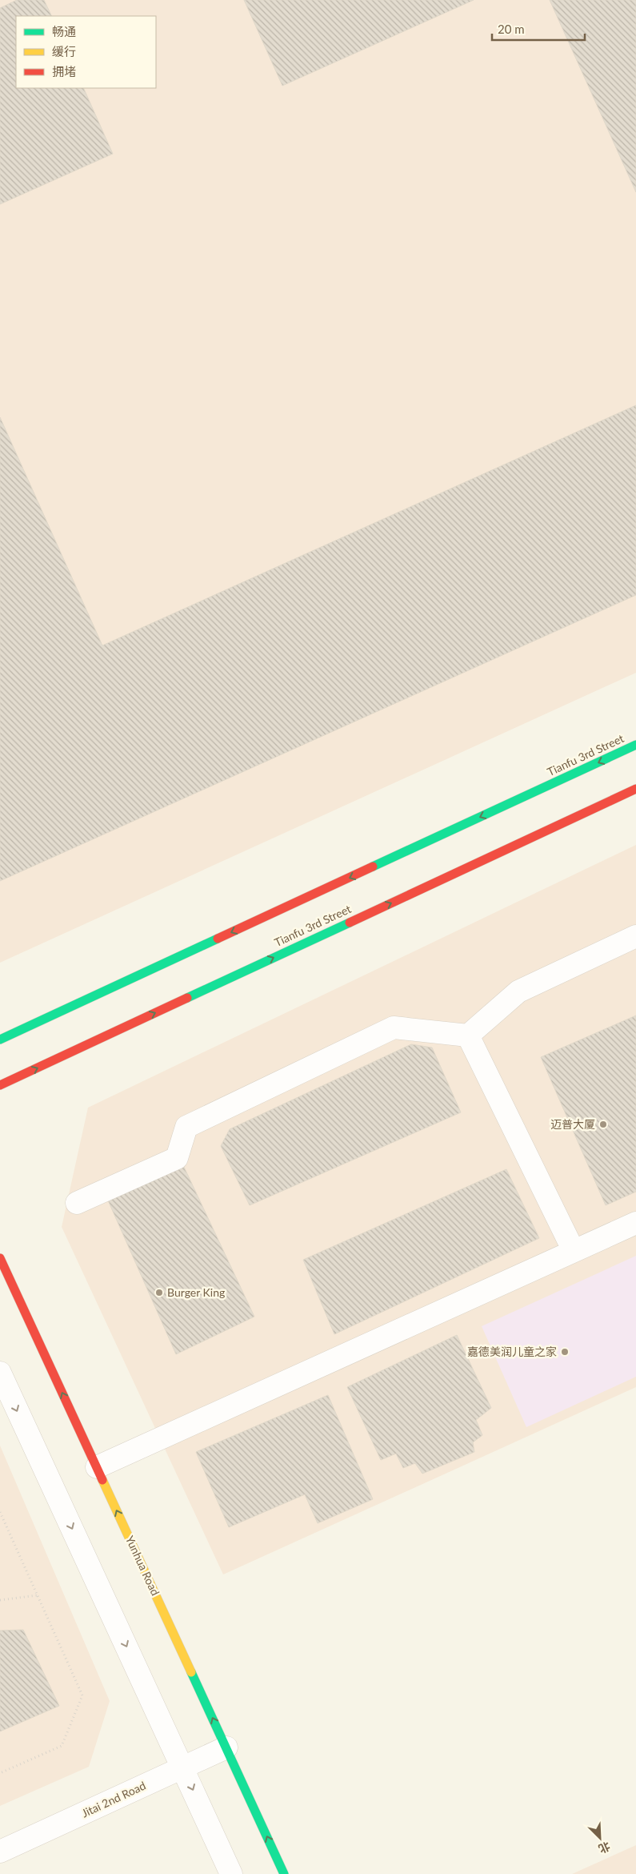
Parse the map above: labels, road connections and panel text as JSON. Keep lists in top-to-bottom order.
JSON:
{
  "streets": {
    "street": ["Tianfu 3rd Street", "Yunhua Road", "Jitai 2nd Road"]
  },
  "crossings": [
    ["Yunhua Road", "Jitai 2nd Road"]
  ],
  "places": ["迈普大厦", "Burger King", "嘉德美润儿童之家"],
  "legend": ["畅通", "缓行", "拥堵"],
  "scale_bar": "20 m",
  "north": "bottom right"
}
